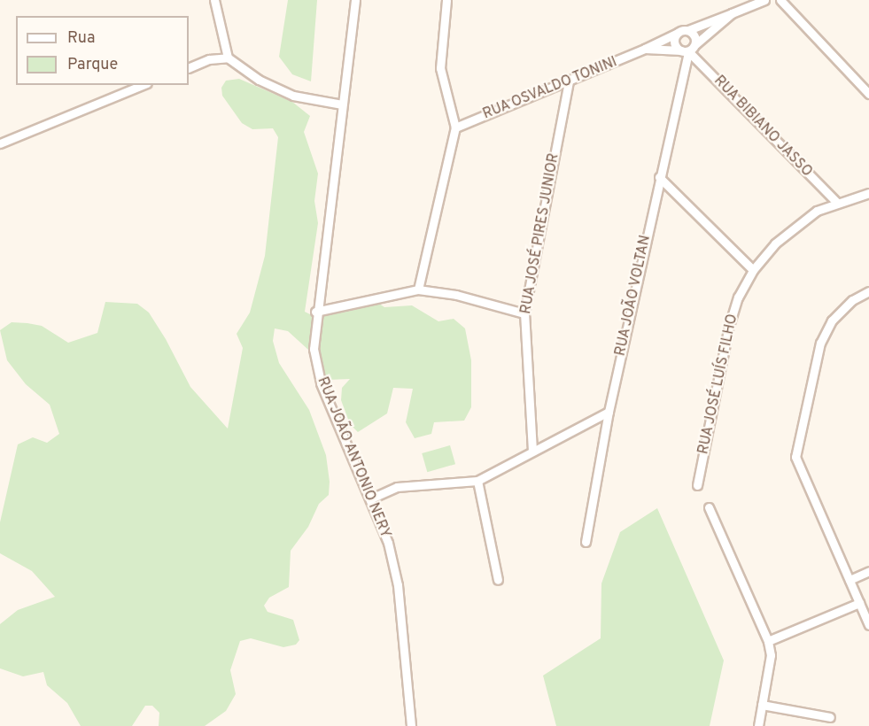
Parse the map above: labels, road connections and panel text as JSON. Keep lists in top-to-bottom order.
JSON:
{
  "streets": {
    "street": [
      "RUA OSVALDO TONINI",
      "RUA BIBIANO JASSO",
      "RUA JOSÉ PIRES JUNIOR",
      "RUA JOÃO VOLTAN",
      "RUA JOSÉ LUÍS FILHO",
      "RUA JOÃO ANTONIO NERY"
    ]
  },
  "crossings": [
    ["RUA OSVALDO TONINI", "RUA BIBIANO JASSO"],
    ["RUA OSVALDO TONINI", "RUA JOSÉ PIRES JUNIOR"],
    ["RUA OSVALDO TONINI", "RUA JOÃO VOLTAN"],
    ["RUA BIBIANO JASSO", "RUA JOÃO VOLTAN"],
    ["RUA BIBIANO JASSO", "RUA JOSÉ LUÍS FILHO"]
  ],
  "legend": ["Rua", "Parque"]
}
